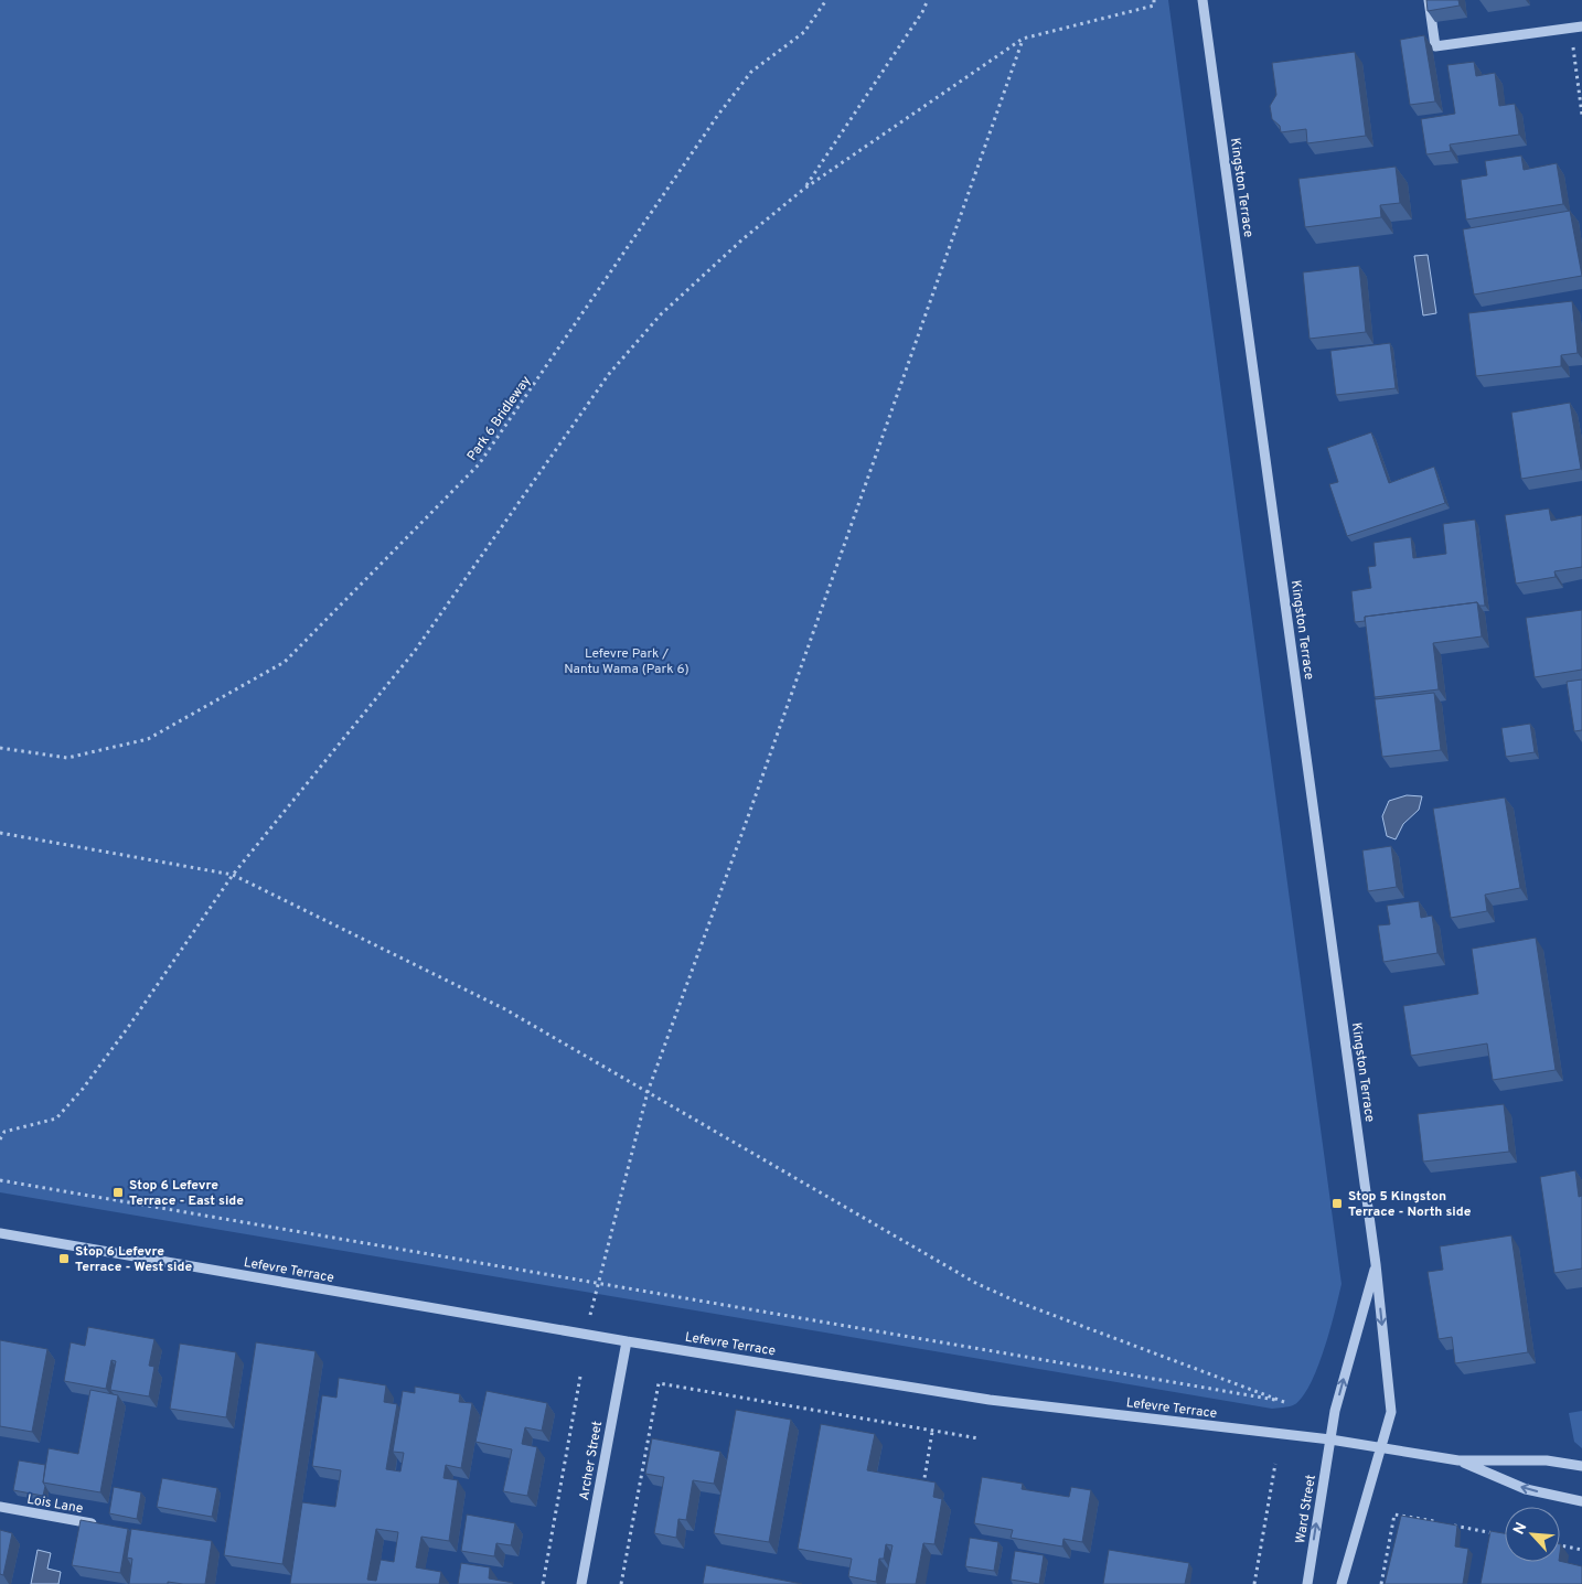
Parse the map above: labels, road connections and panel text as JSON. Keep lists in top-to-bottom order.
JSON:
{
  "streets": {
    "street": [
      "Kingston Terrace",
      "Lefevre Terrace",
      "Archer Street",
      "Lois Lane",
      "Ward Street"
    ],
    "path": ["Park 6 Bridleway"]
  },
  "crossings": [
    ["Kingston Terrace", "Lefevre Terrace"],
    ["Kingston Terrace", "Ward Street"],
    ["Lefevre Terrace", "Archer Street"],
    ["Lefevre Terrace", "Ward Street"]
  ],
  "parks": ["Lefevre Park / Nantu Wama (Park 6)"],
  "places": {
    "transit": ["Stop 6 Lefevre Terrace - East side", "Stop 5 Kingston Terrace - North side", "Stop 6 Lefevre Terrace - West side"]
  },
  "north": "top left"
}
